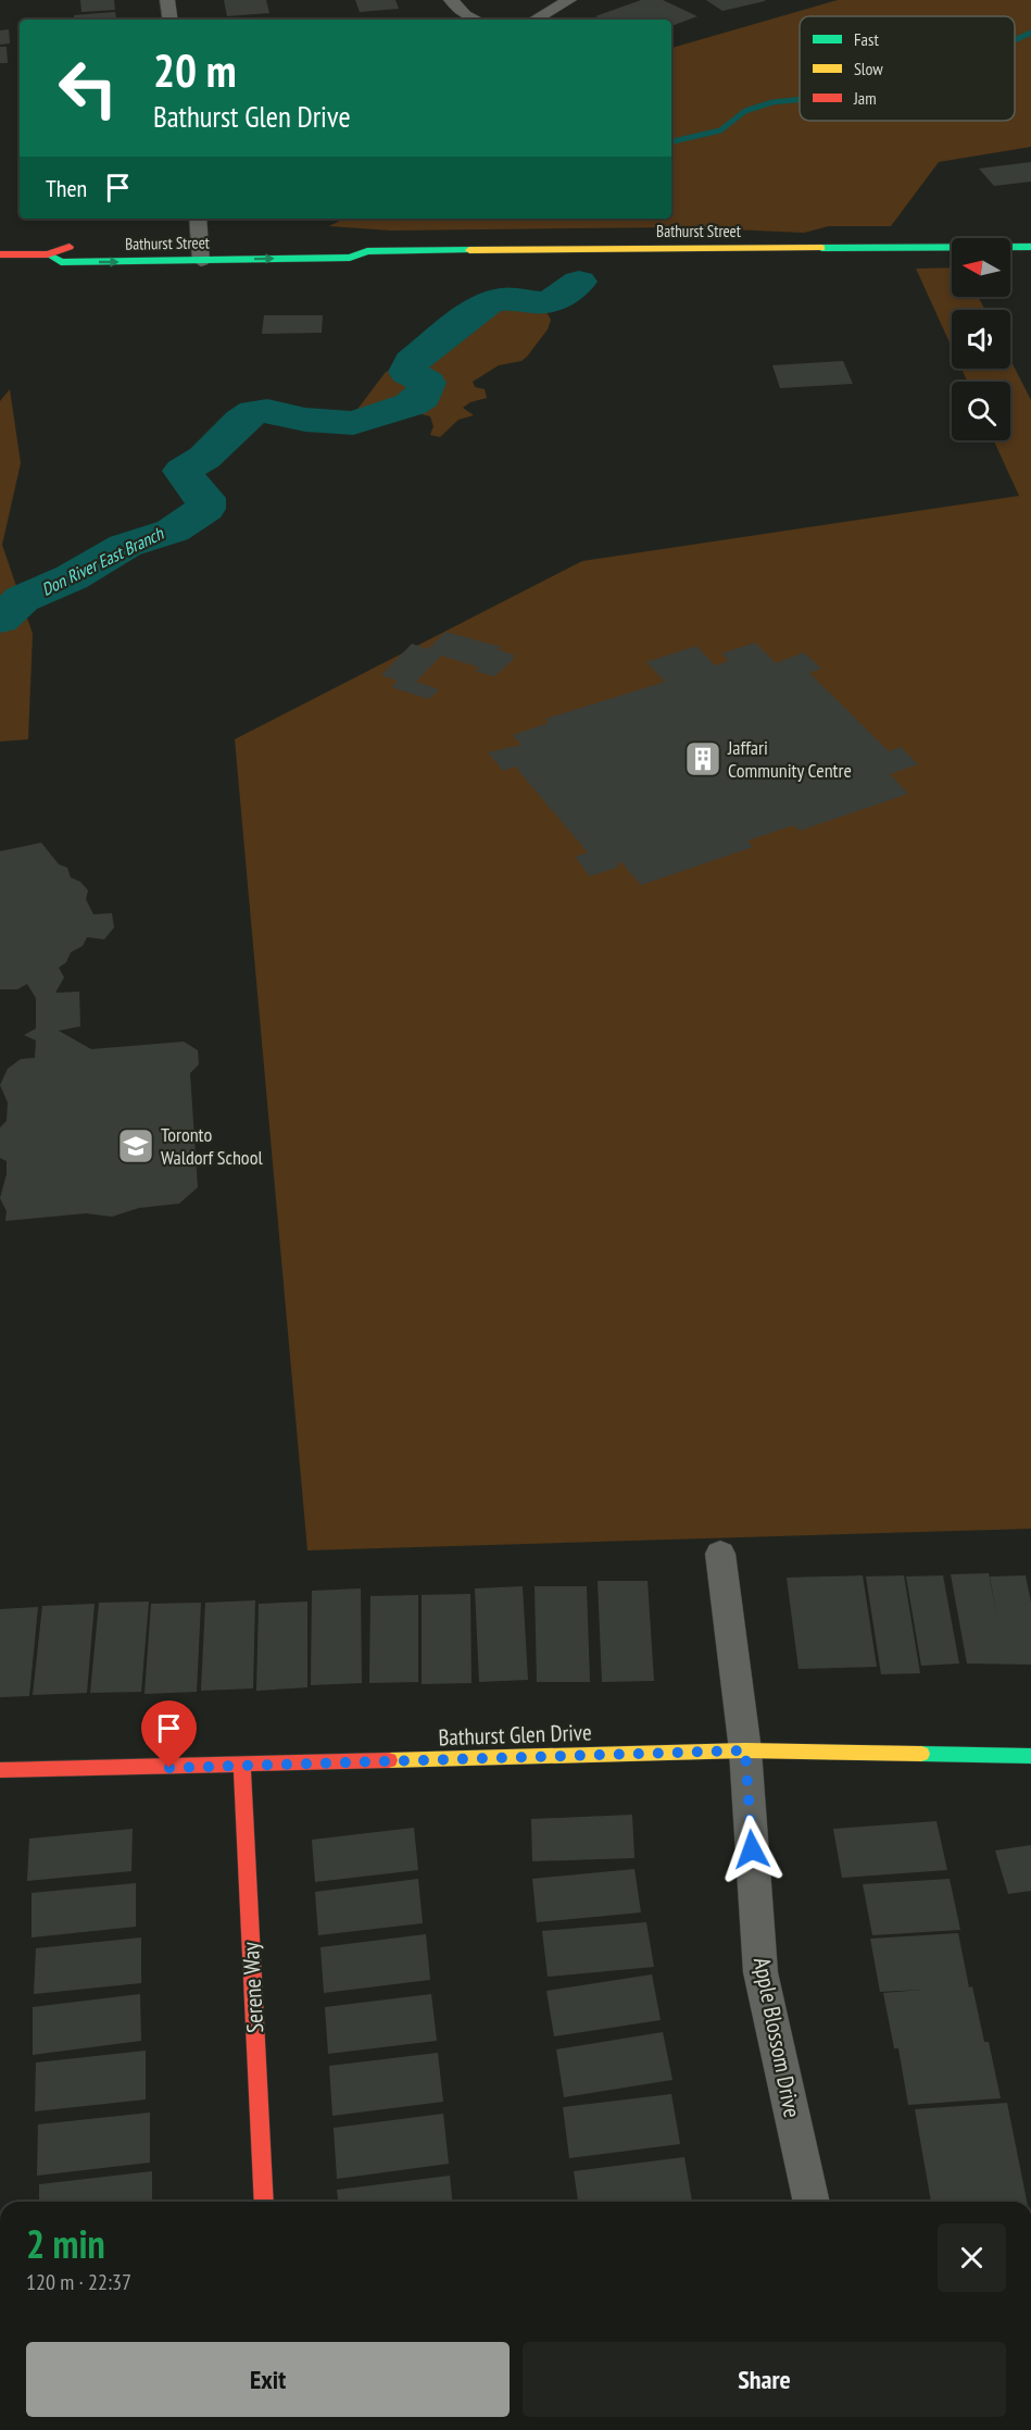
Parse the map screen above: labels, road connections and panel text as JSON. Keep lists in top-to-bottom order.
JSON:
{
  "streets": {
    "main road": ["Bathurst Street", "Bathurst Glen Drive", "Serene Way"],
    "street": ["Apple Blossom Drive"]
  },
  "crossings": [
    ["Bathurst Glen Drive", "Serene Way"],
    ["Bathurst Glen Drive", "Apple Blossom Drive"]
  ],
  "water": ["Don River East Branch"],
  "places": {
    "building": ["Jaffari Community Centre"],
    "school or university": ["Toronto Waldorf School"]
  },
  "legend": ["Fast", "Slow", "Jam"],
  "north": "left",
  "page": {
    "turn": ["20 m", "Bathurst Glen Drive"],
    "then": "Then",
    "heading": ["2 min", "120 m · 22:37"],
    "buttons": ["Exit", "Share"]
  }
}
